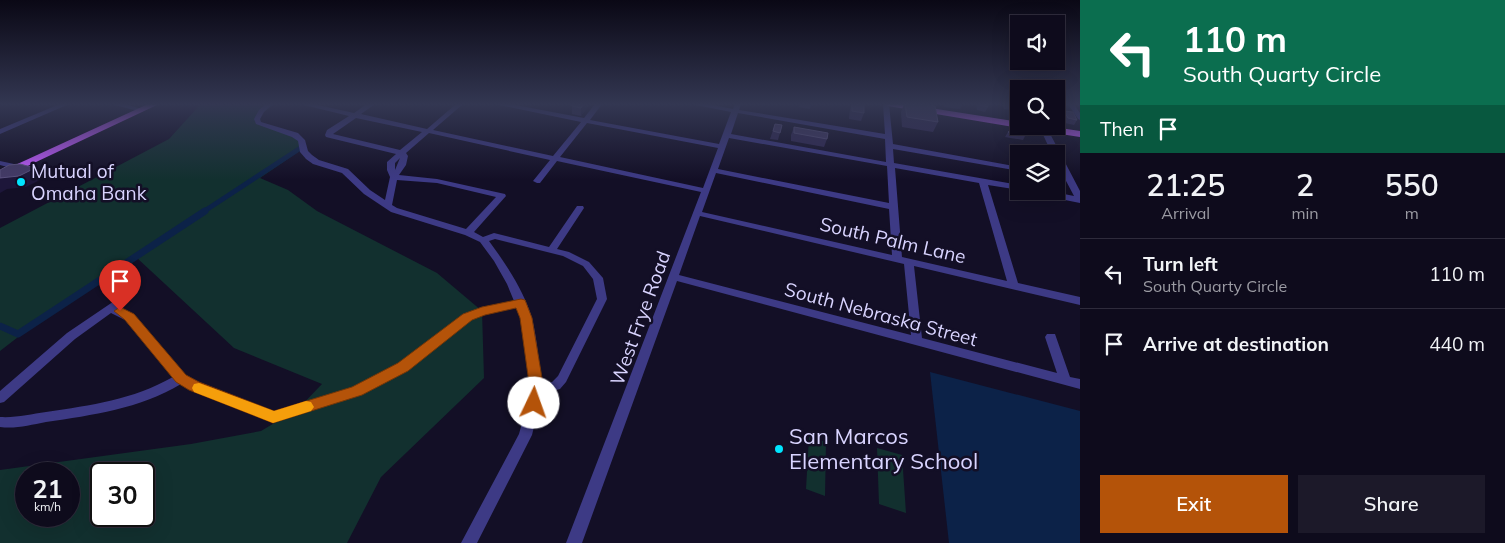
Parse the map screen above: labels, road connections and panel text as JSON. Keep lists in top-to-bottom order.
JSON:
{
  "streets": {
    "street": ["South Palm Lane", "South Nebraska Street", "West Frye Road"]
  },
  "crossings": [
    ["South Palm Lane", "West Frye Road"],
    ["South Nebraska Street", "West Frye Road"]
  ],
  "places": ["Mutual of Omaha Bank", "San Marcos Elementary School"],
  "page": {
    "turn": ["110 m", "South Quarty Circle"],
    "then": "Then",
    "eta": [
      "21:25",
      "Arrival",
      "2",
      "min",
      "550",
      "m"
    ],
    "list": [
      {
        "name": "Turn left",
        "note": "South Quarty Circle",
        "value": "110 m"
      },
      {
        "name": "Arrive at destination",
        "value": "440 m"
      }
    ],
    "speed": "21 km/h",
    "limit": "30",
    "buttons": ["Exit", "Share"]
  }
}
